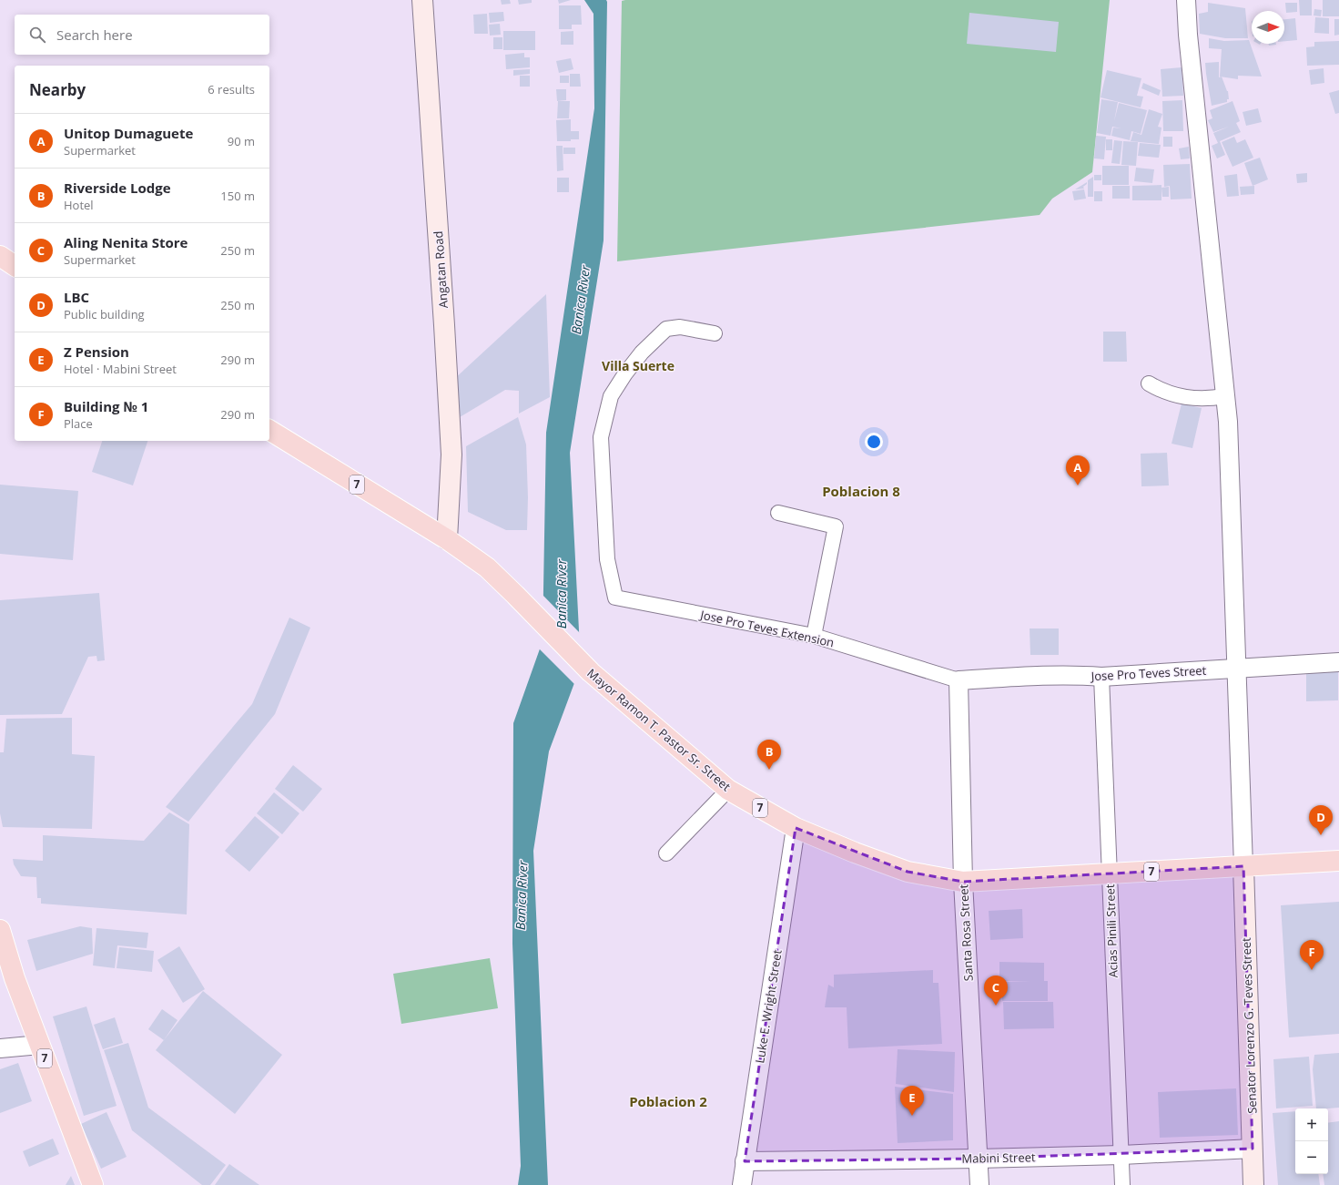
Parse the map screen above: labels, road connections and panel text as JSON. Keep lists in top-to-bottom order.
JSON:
{
  "streets": {
    "main road": [
      "Angatan Road",
      "7",
      "Mayor Ramon T. Pastor Sr. Street",
      "Senator Lorenzo G. Teves Street"
    ],
    "street": [
      "Jose Pro Teves Extension",
      "Jose Pro Teves Street",
      "Acias Pinili Street",
      "Santa Rosa Street",
      "Luke E. Wright Street",
      "Mabini Street"
    ]
  },
  "crossings": [
    ["Angatan Road", "7"],
    ["Angatan Road", "Mayor Ramon T. Pastor Sr. Street"],
    ["7", "Mayor Ramon T. Pastor Sr. Street"],
    ["Jose Pro Teves Extension", "Jose Pro Teves Street"],
    ["Jose Pro Teves Extension", "Santa Rosa Street"],
    ["Jose Pro Teves Street", "Acias Pinili Street"],
    ["Jose Pro Teves Street", "Santa Rosa Street"],
    ["Mayor Ramon T. Pastor Sr. Street", "Acias Pinili Street"],
    ["Mayor Ramon T. Pastor Sr. Street", "Santa Rosa Street"],
    ["Mayor Ramon T. Pastor Sr. Street", "Luke E. Wright Street"],
    ["Mayor Ramon T. Pastor Sr. Street", "Senator Lorenzo G. Teves Street"],
    ["Acias Pinili Street", "Mabini Street"],
    ["Santa Rosa Street", "Mabini Street"],
    ["Luke E. Wright Street", "Mabini Street"],
    ["Senator Lorenzo G. Teves Street", "Mabini Street"]
  ],
  "districts": ["Villa Suerte", "Poblacion 8", "Poblacion 2"],
  "water": ["Banica River"],
  "north": "right",
  "page": {
    "search": "Search here",
    "heading": ["Nearby", "6 results"],
    "list": [
      {
        "mark": "A",
        "name": "Unitop Dumaguete",
        "note": "Supermarket",
        "value": "90 m"
      },
      {
        "mark": "B",
        "name": "Riverside Lodge",
        "note": "Hotel",
        "value": "150 m"
      },
      {
        "mark": "C",
        "name": "Aling Nenita Store",
        "note": "Supermarket",
        "value": "250 m"
      },
      {
        "mark": "D",
        "name": "LBC",
        "note": "Public building",
        "value": "250 m"
      },
      {
        "mark": "E",
        "name": "Z Pension",
        "note": "Hotel · Mabini Street",
        "value": "290 m"
      },
      {
        "mark": "F",
        "name": "Building № 1",
        "note": "Place",
        "value": "290 m"
      }
    ],
    "pins": [
      "A",
      "B",
      "D",
      "F",
      "C",
      "E"
    ],
    "map_buttons": ["+", "−"]
  }
}
